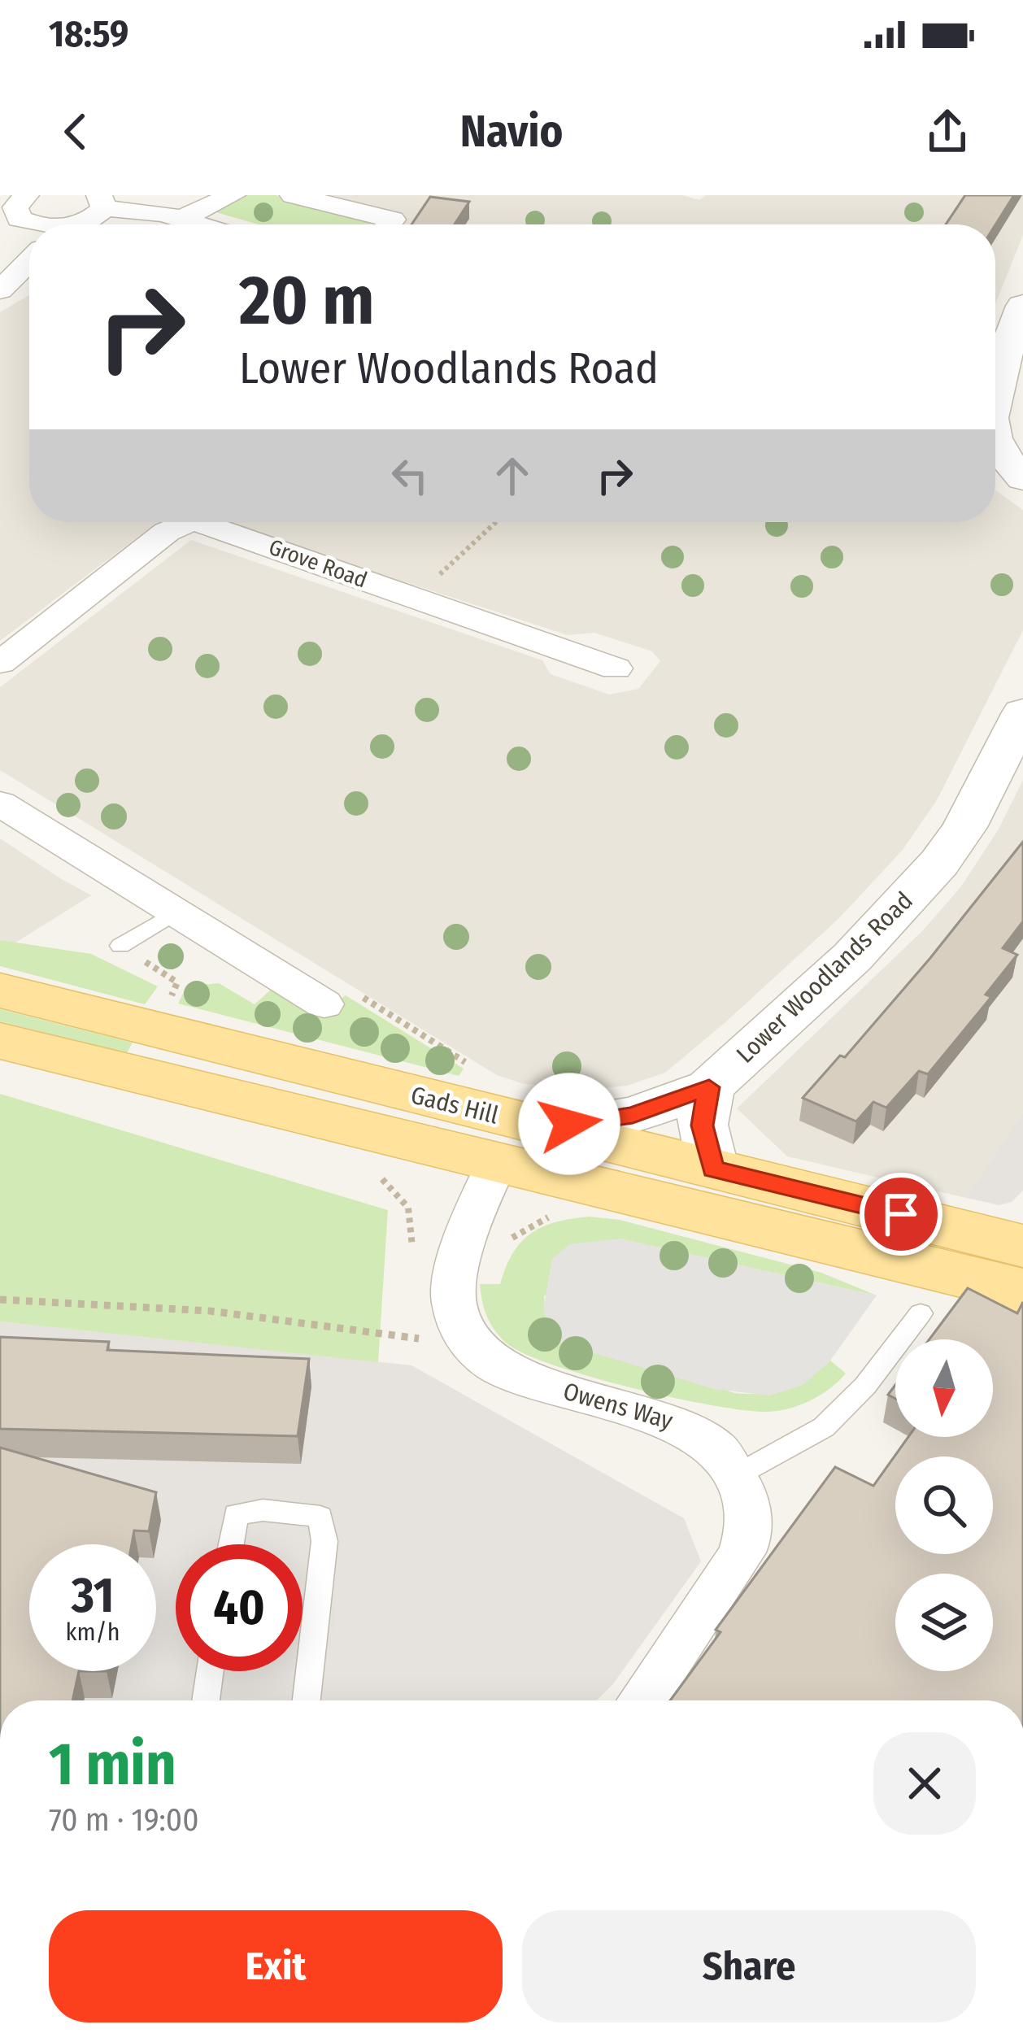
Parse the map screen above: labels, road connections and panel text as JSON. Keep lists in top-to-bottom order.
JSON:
{
  "streets": {
    "main road": ["Gads Hill"],
    "street": ["Grove Road", "Lower Woodlands Road", "Owens Way"]
  },
  "crossings": [
    ["Lower Woodlands Road", "Gads Hill"],
    ["Gads Hill", "Owens Way"]
  ],
  "north": "bottom",
  "page": {
    "status": "18:59",
    "header": "Navio",
    "turn": ["20 m", "Lower Woodlands Road"],
    "speed": "31 km/h",
    "limit": "40",
    "heading": ["1 min", "70 m · 19:00"],
    "buttons": ["Exit", "Share"]
  }
}
